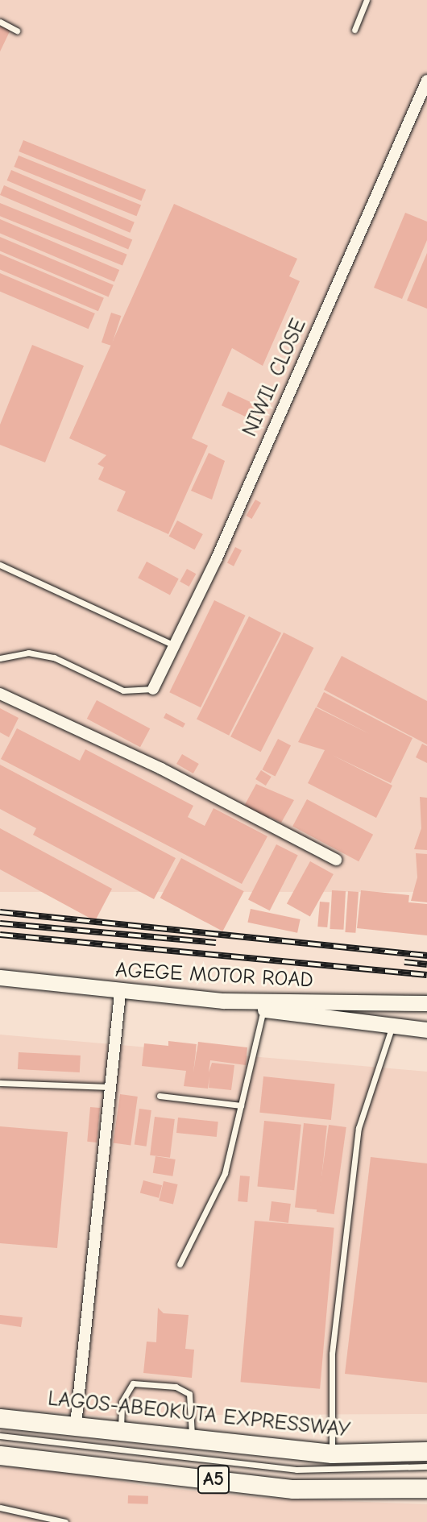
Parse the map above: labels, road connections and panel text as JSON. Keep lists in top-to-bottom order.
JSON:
{
  "streets": {
    "highway": ["LAGOS-ABEOKUTA EXPRESSWAY", "A5"],
    "main road": ["AGEGE MOTOR ROAD"],
    "street": ["NIWIL CLOSE"]
  }
}
